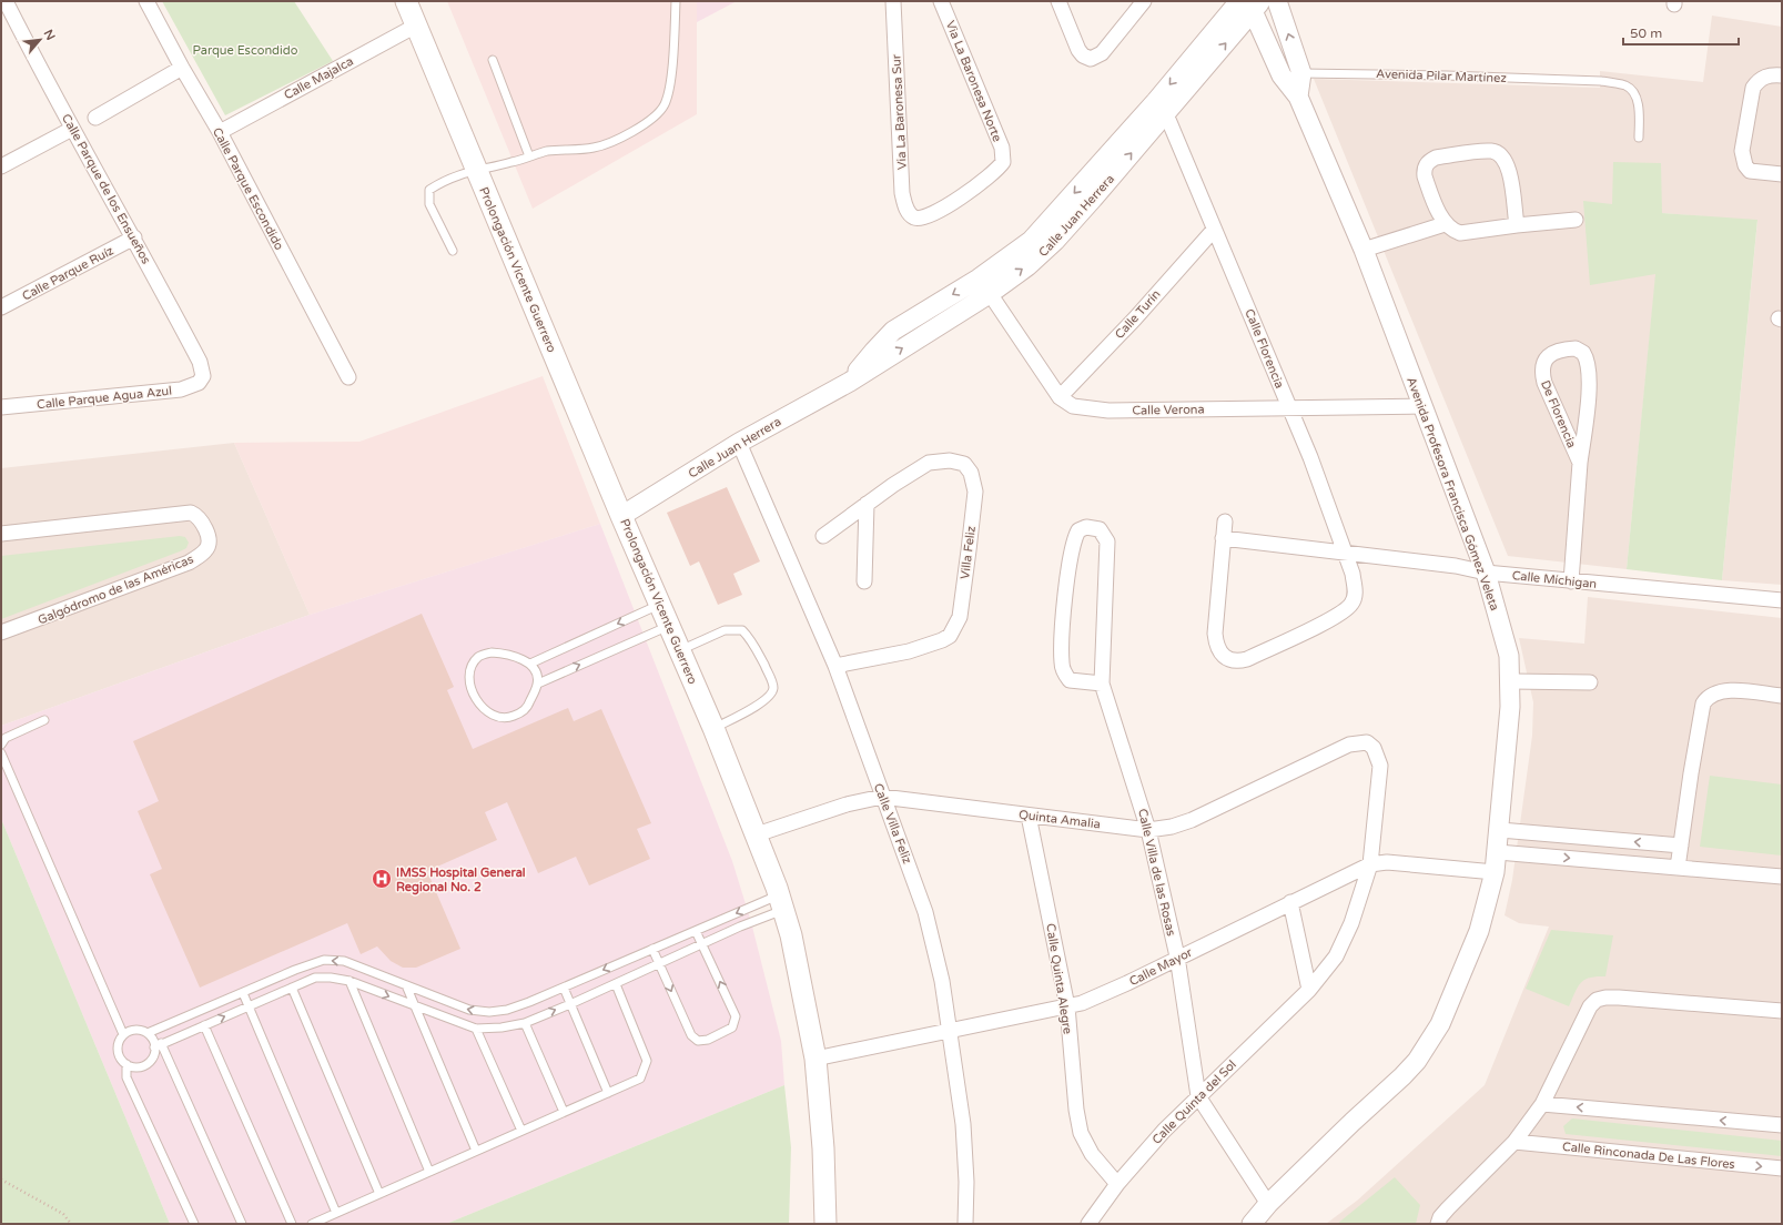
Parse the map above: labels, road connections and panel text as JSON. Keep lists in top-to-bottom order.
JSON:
{
  "streets": {
    "main road": ["Prolongación Vicente Guerrero"],
    "street": [
      "Calle Majalca",
      "Via La Baronesa Norte",
      "Via La Baronesa Sur",
      "Calle Parque de los Ensueños",
      "Calle Parque Escondido",
      "Calle Juan Herrera",
      "Calle Parque Ruíz",
      "Calle Turín",
      "Calle Florencia",
      "Calle Parque Agua Azul",
      "Calle Verona",
      "De Florencia",
      "Avenida Profesora Francisca Gómez Veleta",
      "Villa Feliz",
      "Calle Míchigan",
      "Galgódromo de las Américas",
      "Quinta Amalia",
      "Calle Villa Feliz",
      "Calle Villa de las Rosas",
      "Calle Mayor",
      "Calle Quinta Alegre",
      "Calle Quinta del Sol",
      "Calle Rinconada De Las Flores"
    ],
    "lane": ["Avenida Pilar Martínez"]
  },
  "crossings": [
    ["Avenida Pilar Martínez", "Avenida Profesora Francisca Gómez Veleta"],
    ["Calle Majalca", "Calle Parque Escondido"],
    ["Calle Majalca", "Prolongación Vicente Guerrero"],
    ["Via La Baronesa Norte", "Via La Baronesa Sur"],
    ["Calle Parque de los Ensueños", "Calle Parque Ruíz"],
    ["Calle Parque de los Ensueños", "Calle Parque Agua Azul"],
    ["Calle Juan Herrera", "Prolongación Vicente Guerrero"],
    ["Calle Juan Herrera", "Calle Florencia"],
    ["Calle Juan Herrera", "Avenida Profesora Francisca Gómez Veleta"],
    ["Calle Juan Herrera", "Calle Villa Feliz"],
    ["Prolongación Vicente Guerrero", "Quinta Amalia"],
    ["Prolongación Vicente Guerrero", "Calle Mayor"],
    ["Calle Turín", "Calle Florencia"],
    ["Calle Turín", "Calle Verona"],
    ["Calle Florencia", "Calle Verona"],
    ["Calle Florencia", "Calle Míchigan"],
    ["Calle Verona", "Avenida Profesora Francisca Gómez Veleta"],
    ["De Florencia", "Calle Míchigan"],
    ["Avenida Profesora Francisca Gómez Veleta", "Calle Míchigan"],
    ["Avenida Profesora Francisca Gómez Veleta", "Calle Villa de las Rosas"],
    ["Avenida Profesora Francisca Gómez Veleta", "Calle Mayor"],
    ["Villa Feliz", "Calle Villa Feliz"],
    ["Quinta Amalia", "Calle Villa Feliz"],
    ["Quinta Amalia", "Calle Villa de las Rosas"],
    ["Quinta Amalia", "Calle Quinta Alegre"],
    ["Quinta Amalia", "Calle Quinta del Sol"],
    ["Calle Villa Feliz", "Calle Mayor"],
    ["Calle Villa de las Rosas", "Calle Mayor"],
    ["Calle Villa de las Rosas", "Calle Quinta del Sol"],
    ["Calle Mayor", "Calle Quinta Alegre"],
    ["Calle Mayor", "Calle Quinta del Sol"],
    ["Calle Quinta Alegre", "Calle Quinta del Sol"]
  ],
  "parks": ["Parque Escondido"],
  "places": {
    "hospital": ["IMSS Hospital General Regional No. 2"]
  },
  "scale_bar": "50 m",
  "north": "top right"
}
